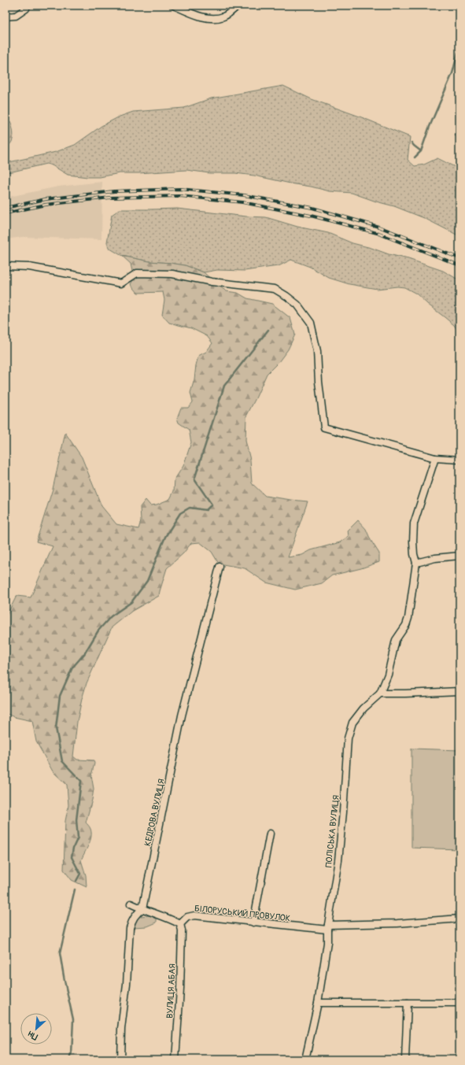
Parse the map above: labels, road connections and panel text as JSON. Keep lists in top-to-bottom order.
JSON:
{
  "streets": {
    "street": [
      "КЕДРОВА ВУЛИЦЯ",
      "ПОЛІСЬКА ВУЛИЦЯ",
      "БІЛОРУСЬКИЙ ПРОВУЛОК",
      "ВУЛИЦЯ АБАЯ"
    ]
  },
  "crossings": [
    ["ПОЛІСЬКА ВУЛИЦЯ", "БІЛОРУСЬКИЙ ПРОВУЛОК"],
    ["БІЛОРУСЬКИЙ ПРОВУЛОК", "ВУЛИЦЯ АБАЯ"]
  ],
  "north": "bottom left"
}
